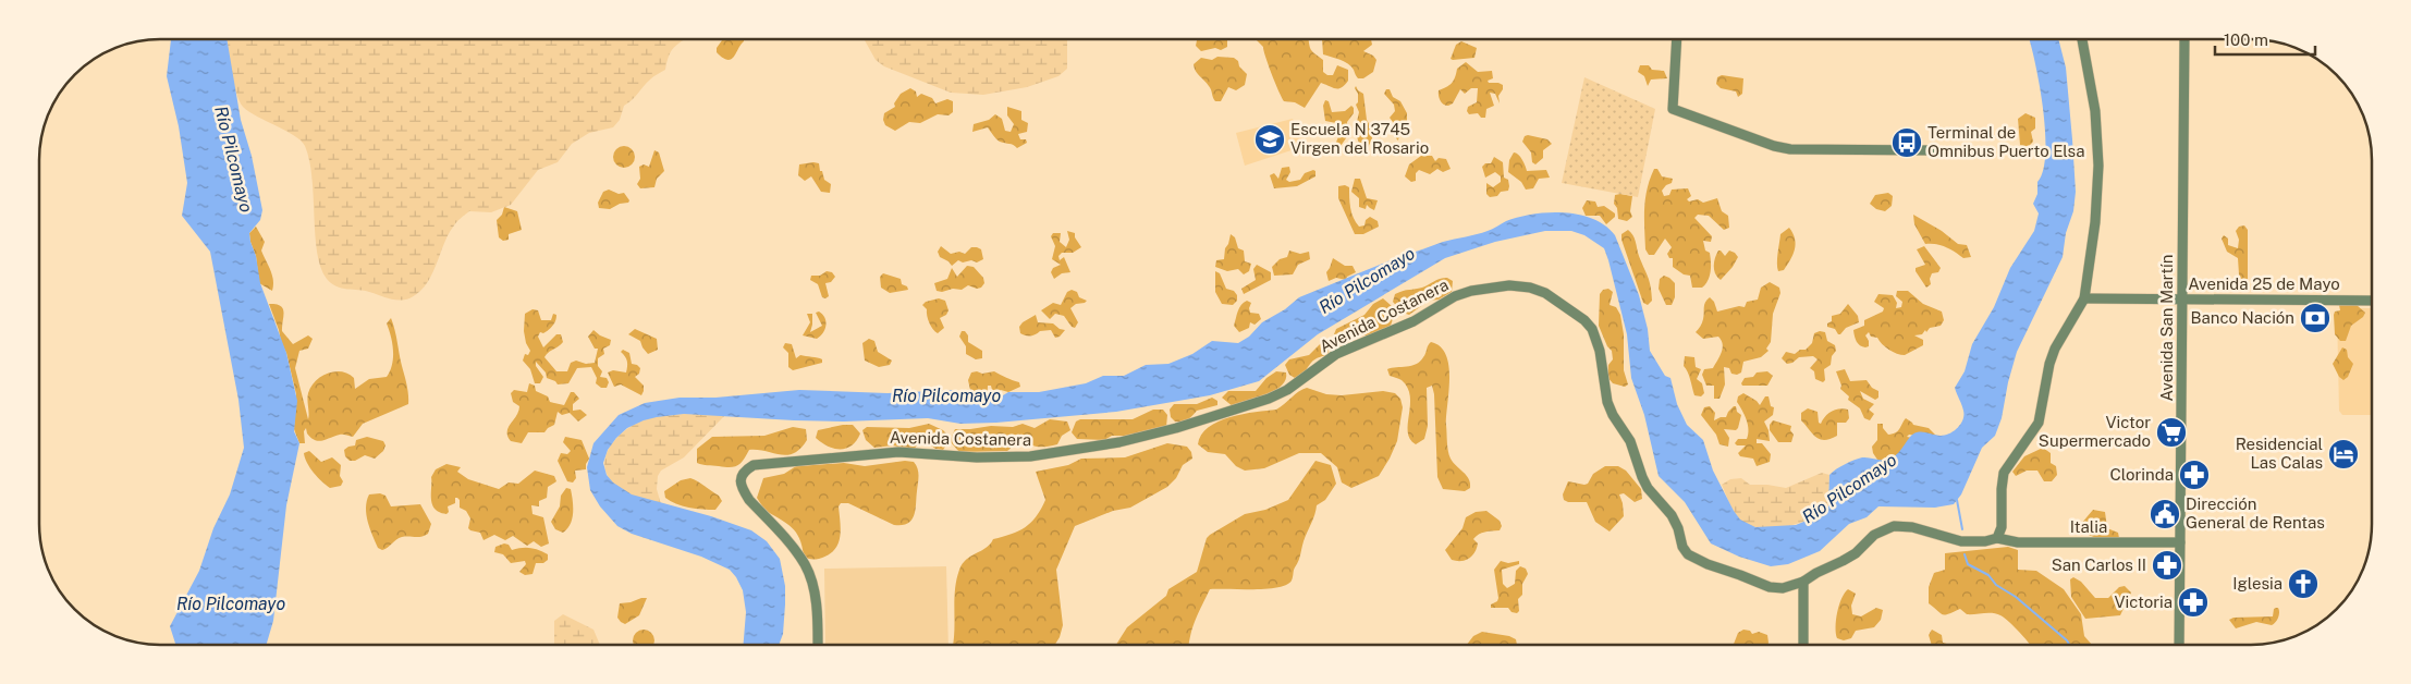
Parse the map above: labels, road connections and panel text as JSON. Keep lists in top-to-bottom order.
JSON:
{
  "streets": {
    "street": [
      "Avenida 25 de Mayo",
      "Avenida Costanera",
      "Avenida San Martín",
      "Italia"
    ]
  },
  "crossings": [
    ["Avenida 25 de Mayo", "Avenida San Martín"],
    ["Avenida Costanera", "Italia"],
    ["Avenida San Martín", "Italia"]
  ],
  "water": ["Río Pilcomayo"],
  "places": {
    "school or university": ["Escuela N 3745 Virgen del Rosario"],
    "bus stop": ["Terminal de Omnibus Puerto Elsa"],
    "bank": ["Banco Nación"],
    "supermarket": ["Victor Supermercado"],
    "hotel": ["Residencial Las Calas"],
    "pharmacy": ["Clorinda", "San Carlos II", "Victoria"],
    "public building": ["Dirección General de Rentas"],
    "church": ["Iglesia"]
  },
  "scale_bar": "100 m"
}
